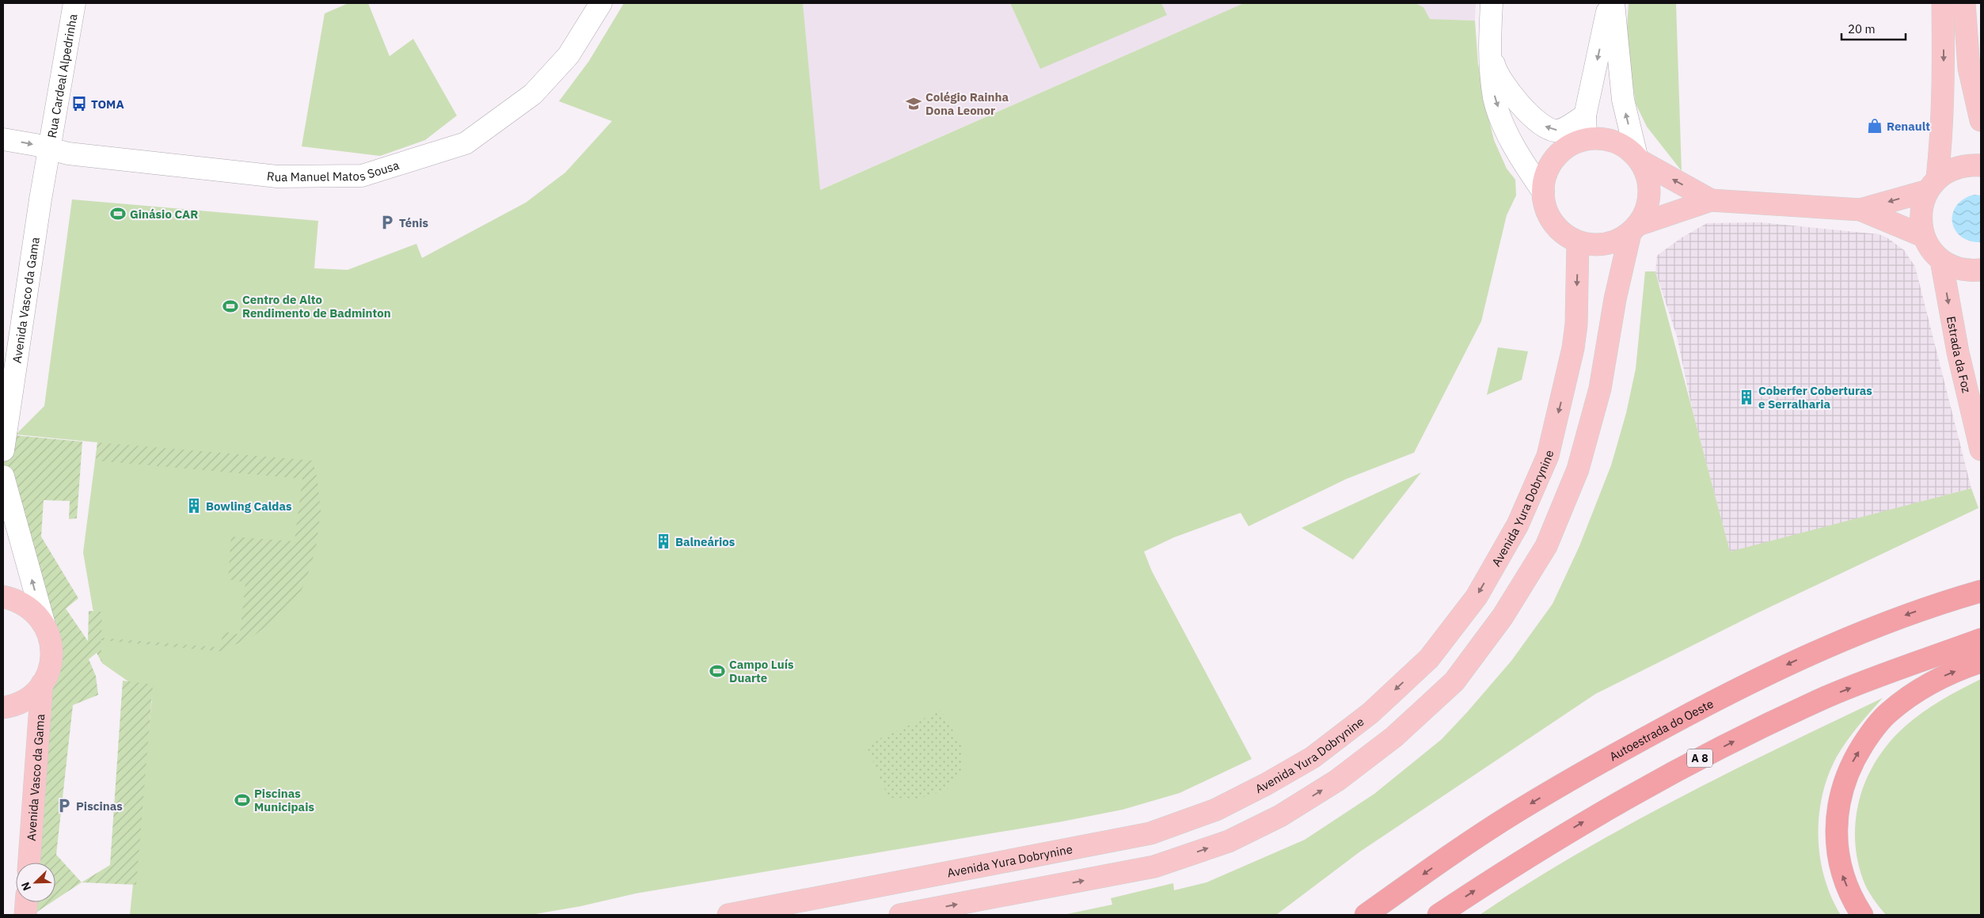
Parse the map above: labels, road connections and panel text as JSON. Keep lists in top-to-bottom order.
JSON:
{
  "streets": {
    "highway": ["Autoestrada do Oeste", "A 8"],
    "main road": ["Avenida Vasco da Gama", "Estrada da Foz", "Avenida Yura Dobrynine"],
    "street": ["Rua Cardeal Alpedrinha", "Rua Manuel Matos Sousa"]
  },
  "crossings": [
    ["Rua Cardeal Alpedrinha", "Rua Manuel Matos Sousa"],
    ["Rua Cardeal Alpedrinha", "Avenida Vasco da Gama"],
    ["Rua Manuel Matos Sousa", "Avenida Vasco da Gama"]
  ],
  "one_way": ["Estrada da Foz"],
  "places": {
    "bus stop": ["TOMA"],
    "school or university": ["Colégio Rainha Dona Leonor"],
    "shop": ["Renault"],
    "sports": [
      "Ginásio CAR",
      "Centro de Alto Rendimento de Badminton",
      "Campo Luís Duarte",
      "Piscinas Municipais"
    ],
    "parking": ["Ténis", "Piscinas"],
    "building": ["Coberfer Coberturas e Serralharia", "Bowling Caldas", "Balneários"]
  },
  "scale_bar": "20 m",
  "north": "bottom left"
}
